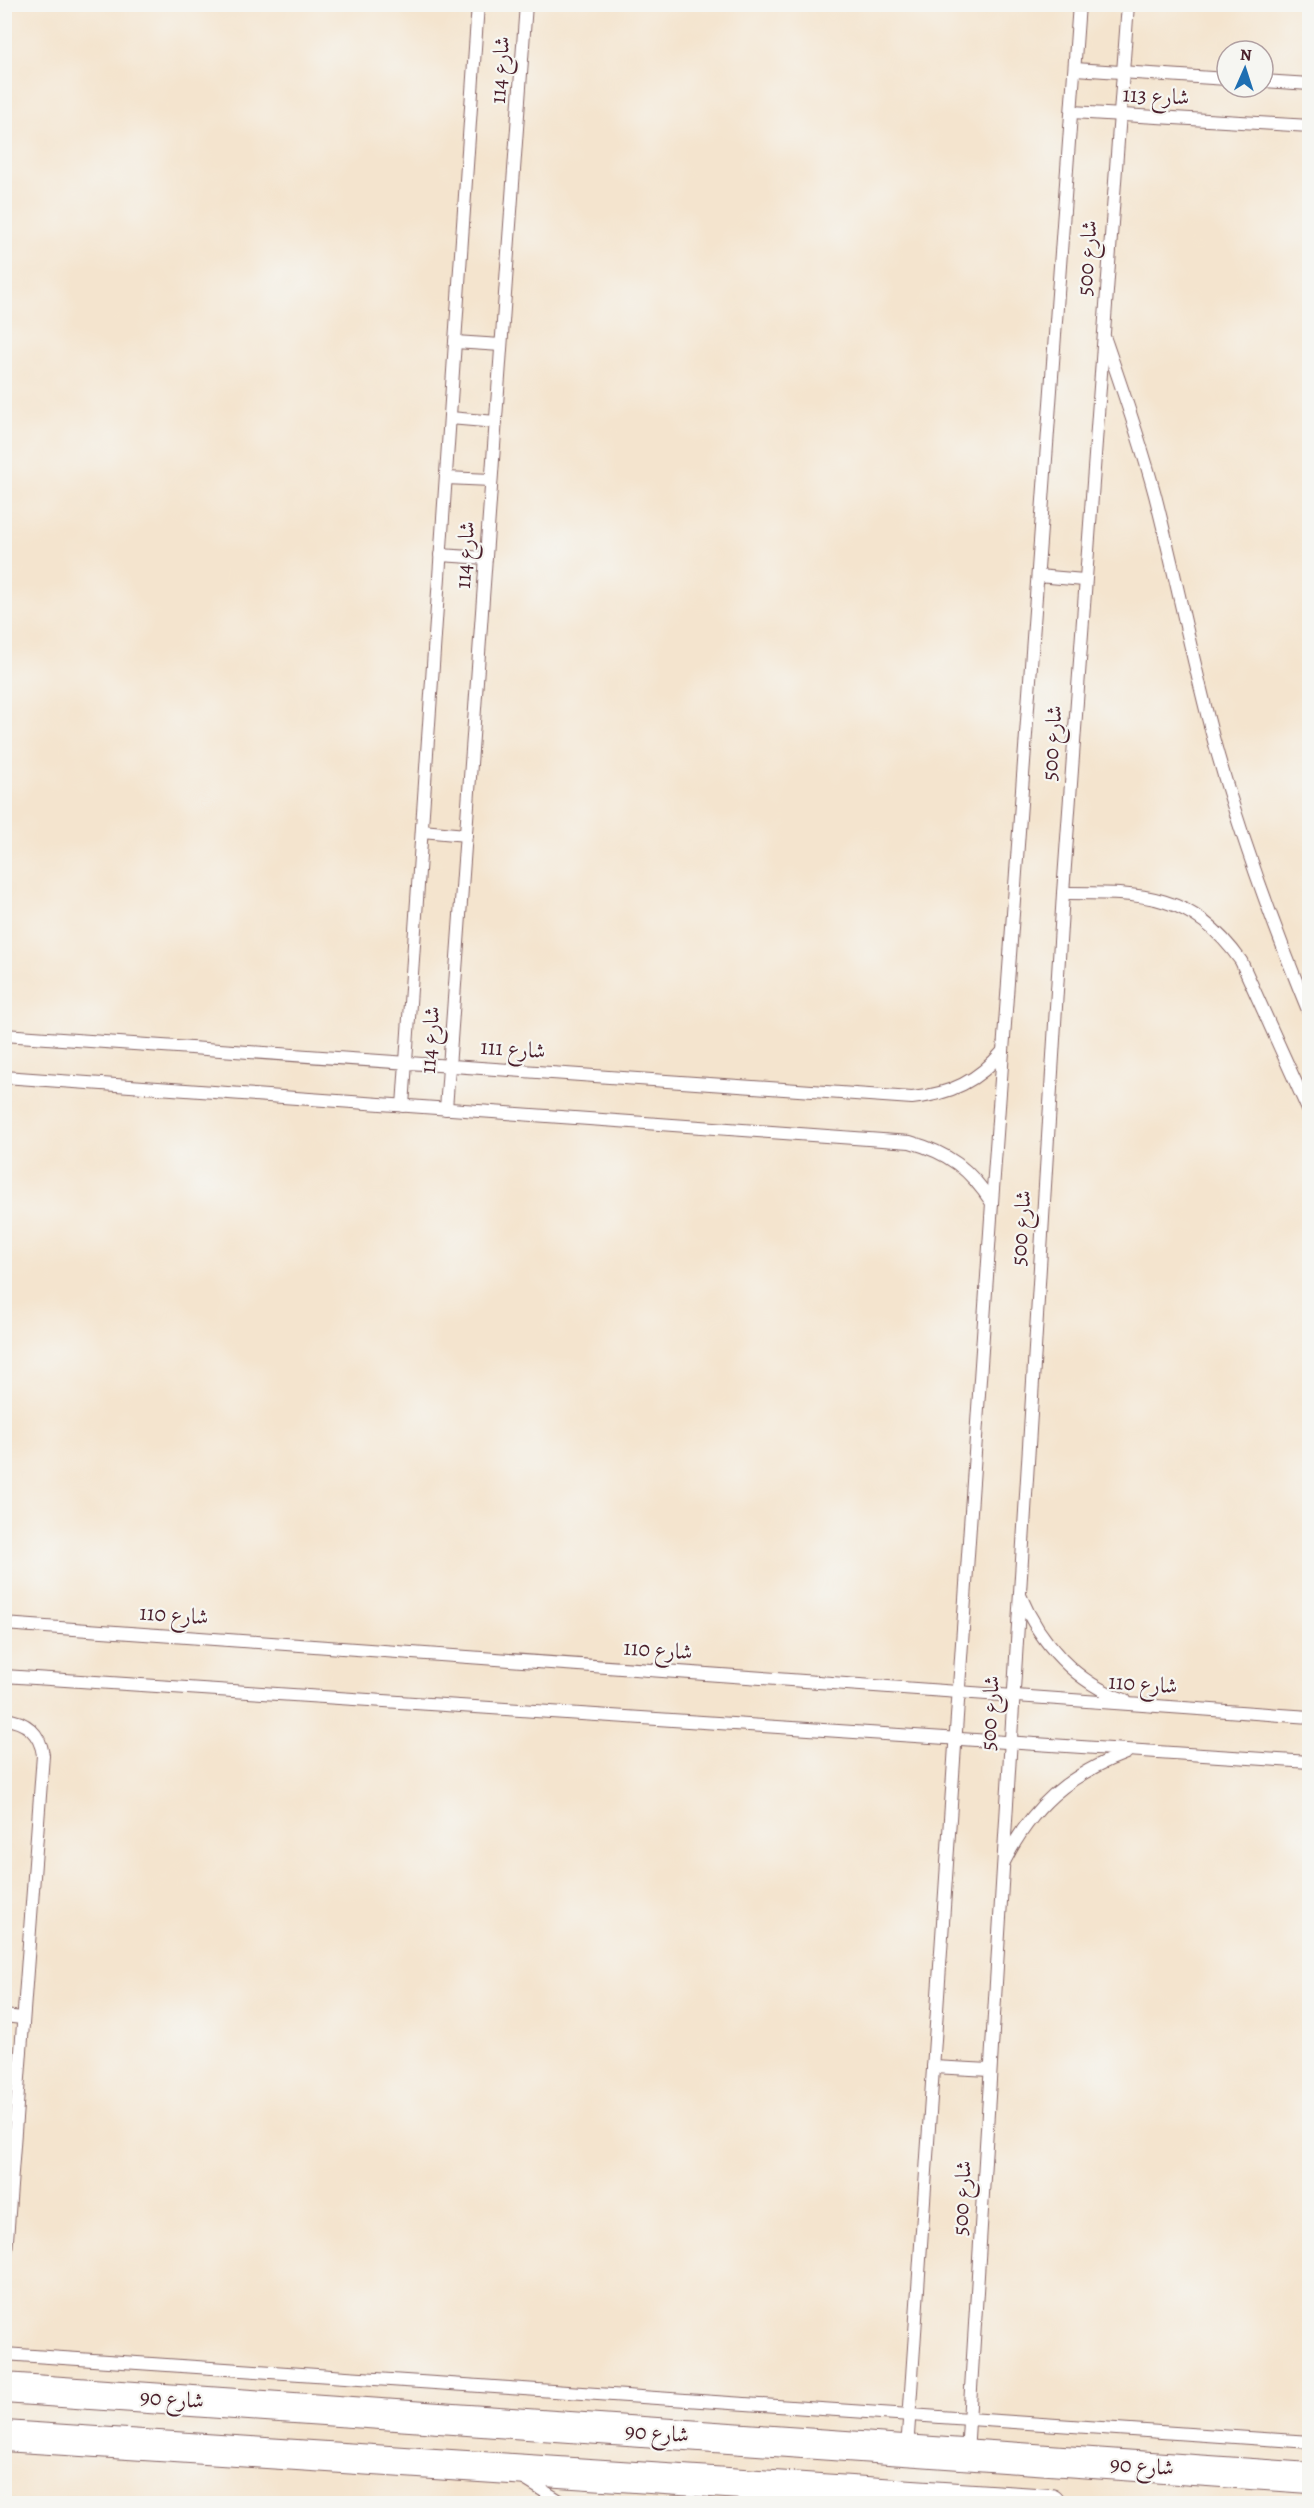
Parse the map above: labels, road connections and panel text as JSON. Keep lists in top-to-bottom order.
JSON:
{
  "streets": {
    "street": ["شارع 90"],
    "lane": [
      "شارع 114",
      "شارع 113",
      "شارع 500",
      "شارع 111",
      "شارع 110"
    ]
  },
  "crossings": [
    ["شارع 114", "شارع 111"],
    ["شارع 113", "شارع 500"],
    ["شارع 500", "شارع 111"],
    ["شارع 500", "شارع 110"],
    ["شارع 500", "شارع 90"]
  ],
  "north": "top"
}
